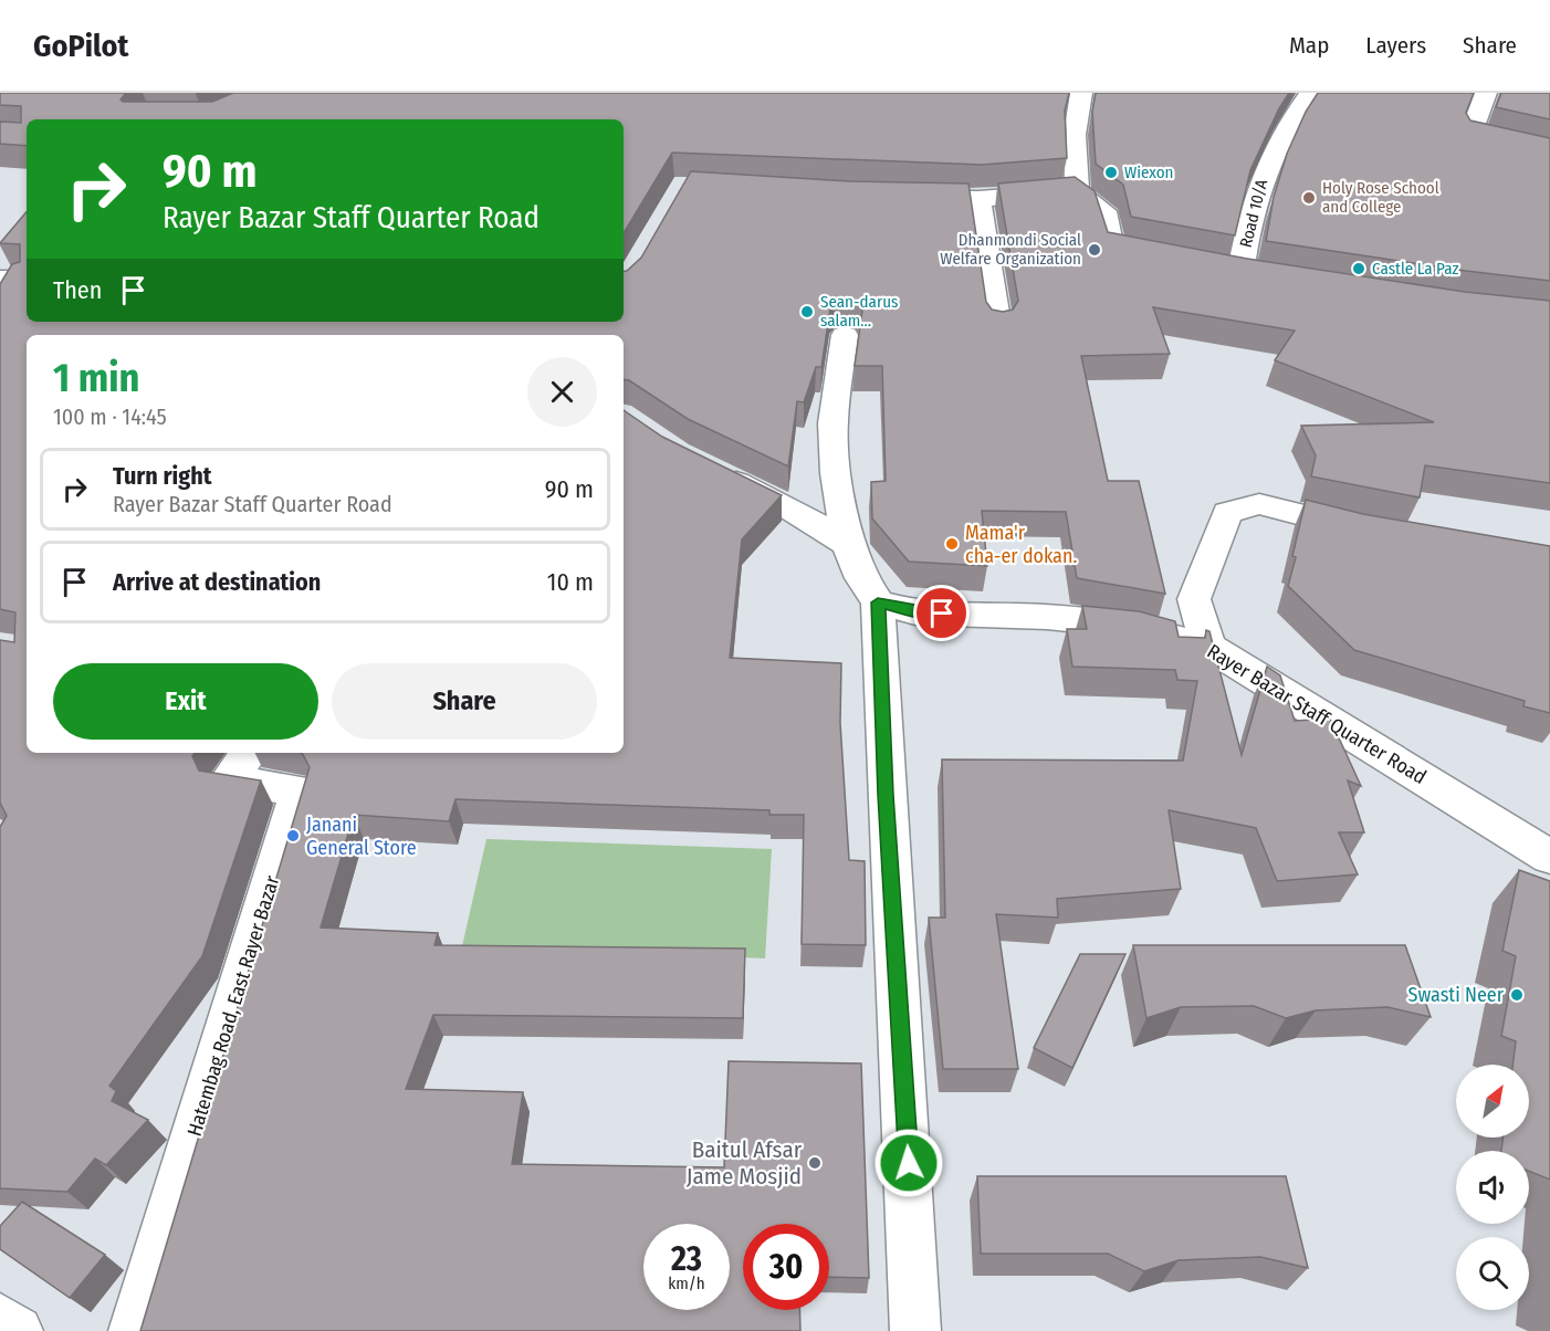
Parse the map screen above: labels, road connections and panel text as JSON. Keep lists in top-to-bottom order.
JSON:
{
  "streets": {
    "street": ["Road 10/A", "Rayer Bazar Staff Quarter Road", "Hatembag Road, East Rayer Bazar"]
  },
  "places": [
    "Wiexon",
    "Holy Rose School and College",
    "Dhanmondi Social Welfare Organization",
    "Castle La Paz",
    "Sean-darus salam...",
    "Mama'r cha-er dokan.",
    "Janani General Store",
    "Swasti Neer",
    "Baitul Afsar Jame Mosjid"
  ],
  "north": "top right",
  "page": {
    "header": "GoPilot",
    "nav": ["Map", "Layers", "Share"],
    "turn": ["90 m", "Rayer Bazar Staff Quarter Road"],
    "then": "Then",
    "heading": ["1 min", "100 m · 14:45"],
    "list": [
      {
        "name": "Turn right",
        "note": "Rayer Bazar Staff Quarter Road",
        "value": "90 m"
      },
      {
        "name": "Arrive at destination",
        "value": "10 m"
      }
    ],
    "buttons": ["Exit", "Share"],
    "speed": "23 km/h",
    "limit": "30"
  }
}
